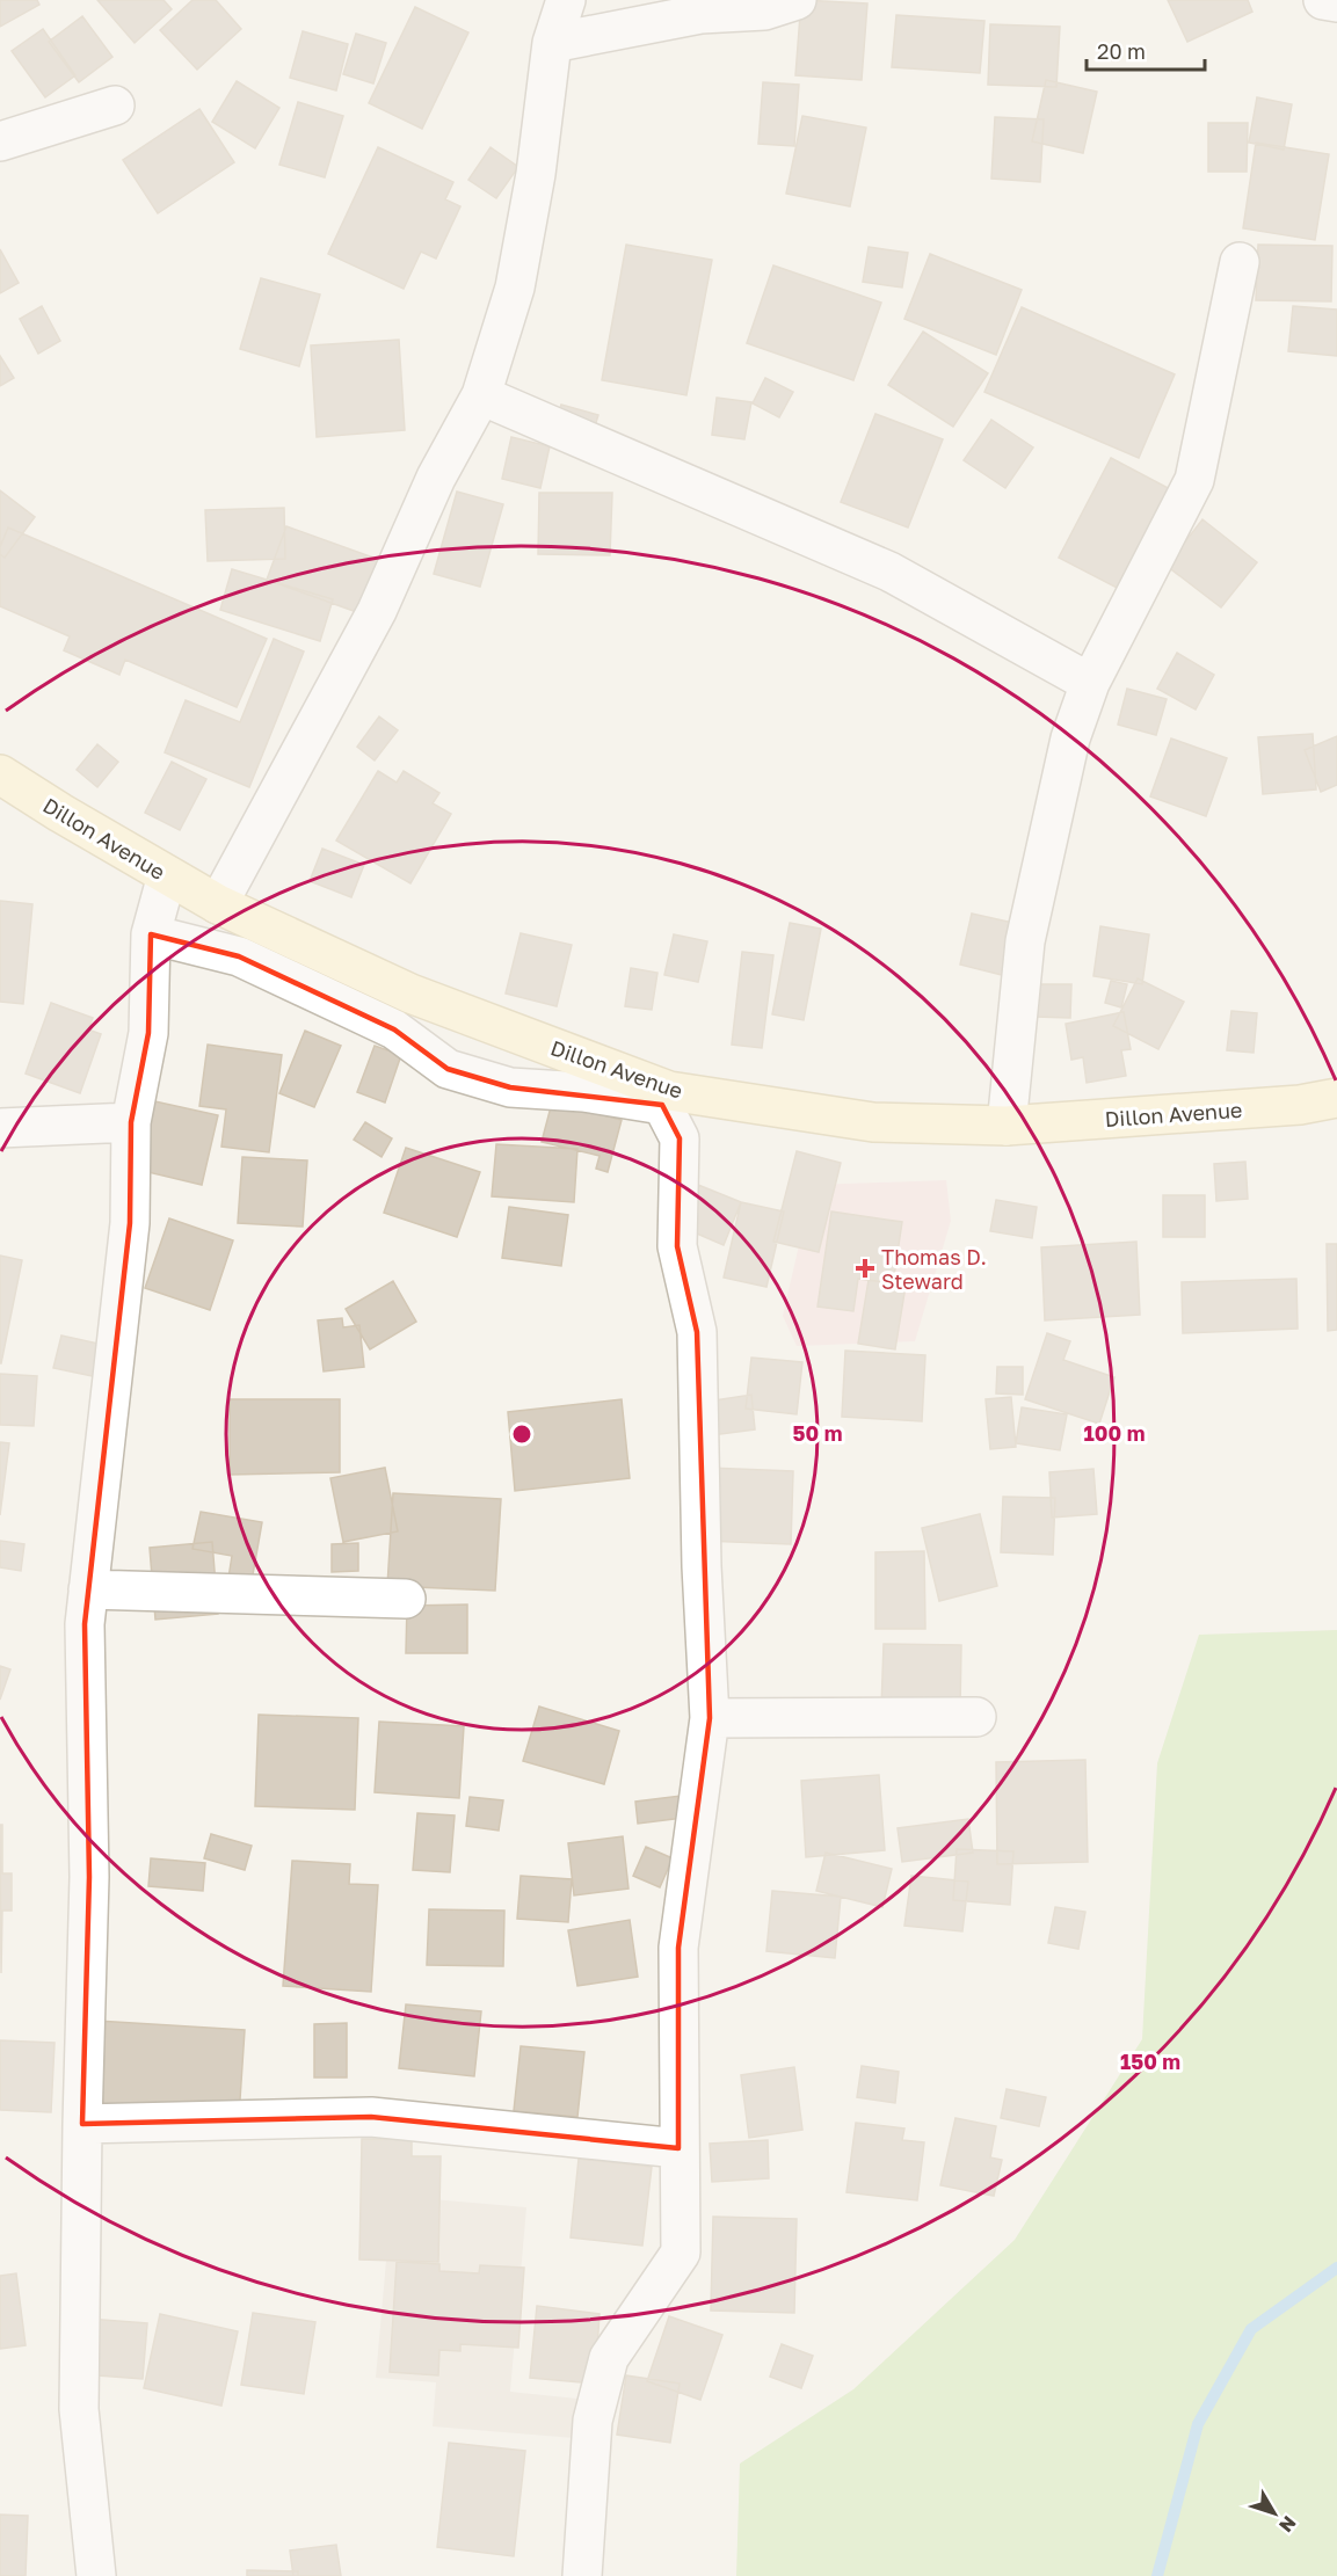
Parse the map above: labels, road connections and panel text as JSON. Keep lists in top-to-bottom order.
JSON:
{
  "streets": {
    "street": ["Dillon Avenue"]
  },
  "places": {
    "health": ["Thomas D. Steward"]
  },
  "scale_bar": "20 m",
  "north": "bottom right",
  "rings": ["50 m", "100 m", "150 m"]
}
